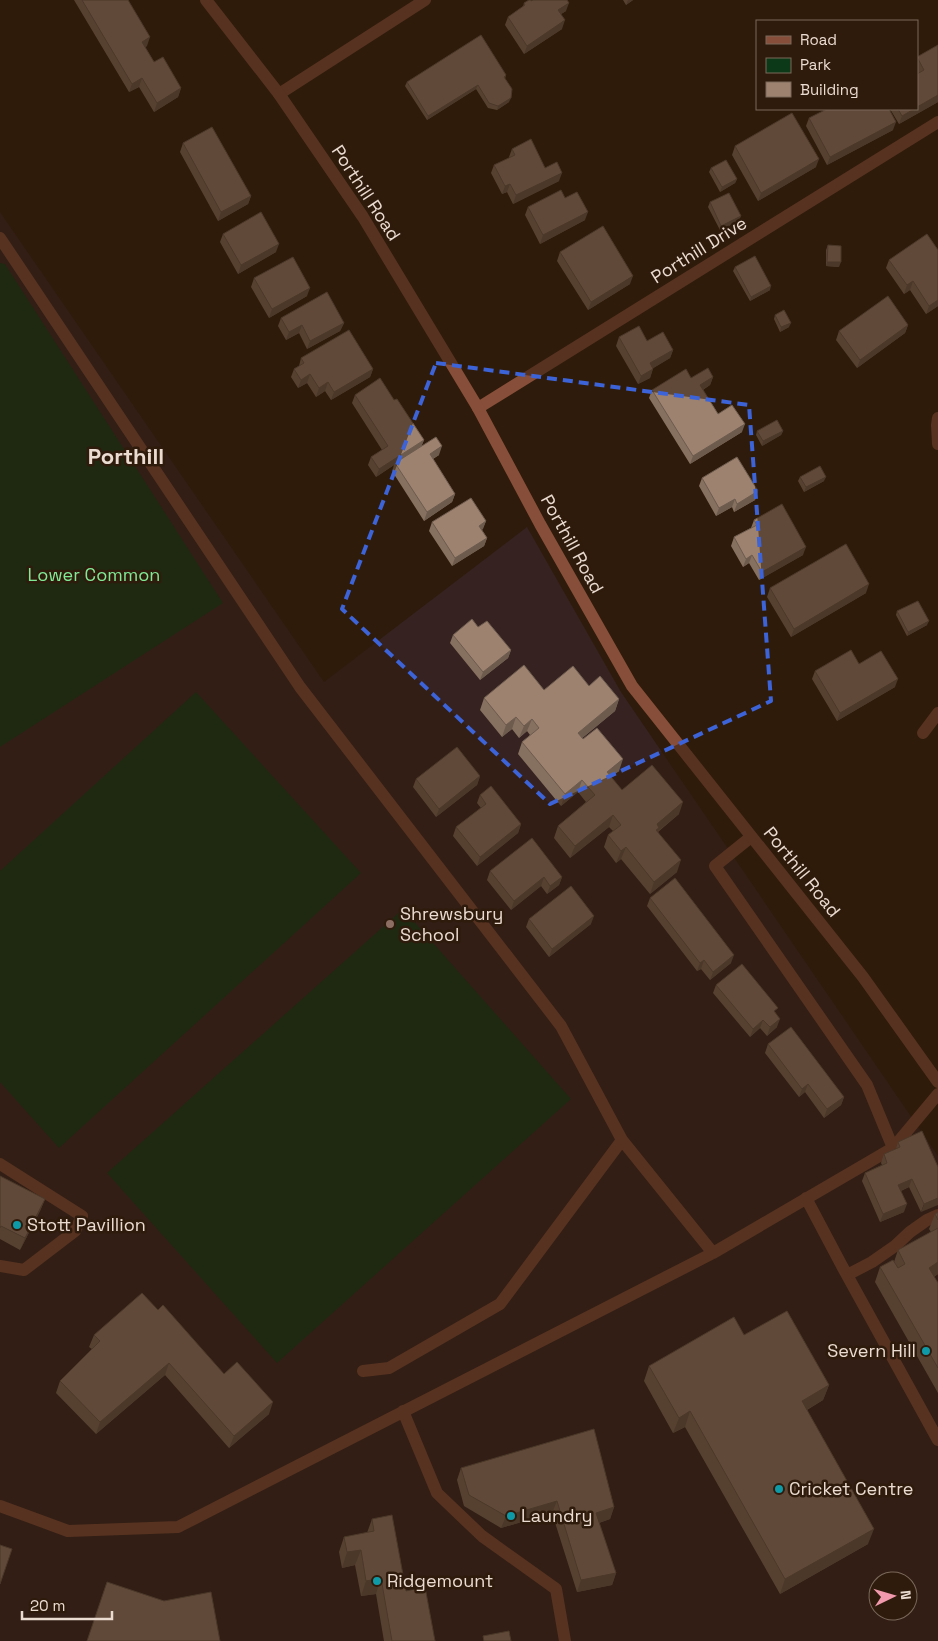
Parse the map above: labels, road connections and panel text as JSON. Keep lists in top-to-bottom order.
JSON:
{
  "streets": {
    "street": ["Porthill Road", "Porthill Drive"]
  },
  "crossings": [
    ["Porthill Road", "Porthill Drive"]
  ],
  "districts": ["Porthill"],
  "parks": ["Lower Common"],
  "places": [
    "Shrewsbury School",
    "Stott Pavillion",
    "Severn Hill",
    "Cricket Centre",
    "Laundry",
    "Ridgemount"
  ],
  "legend": ["Road", "Park", "Building"],
  "scale_bar": "20 m",
  "north": "right"
}
